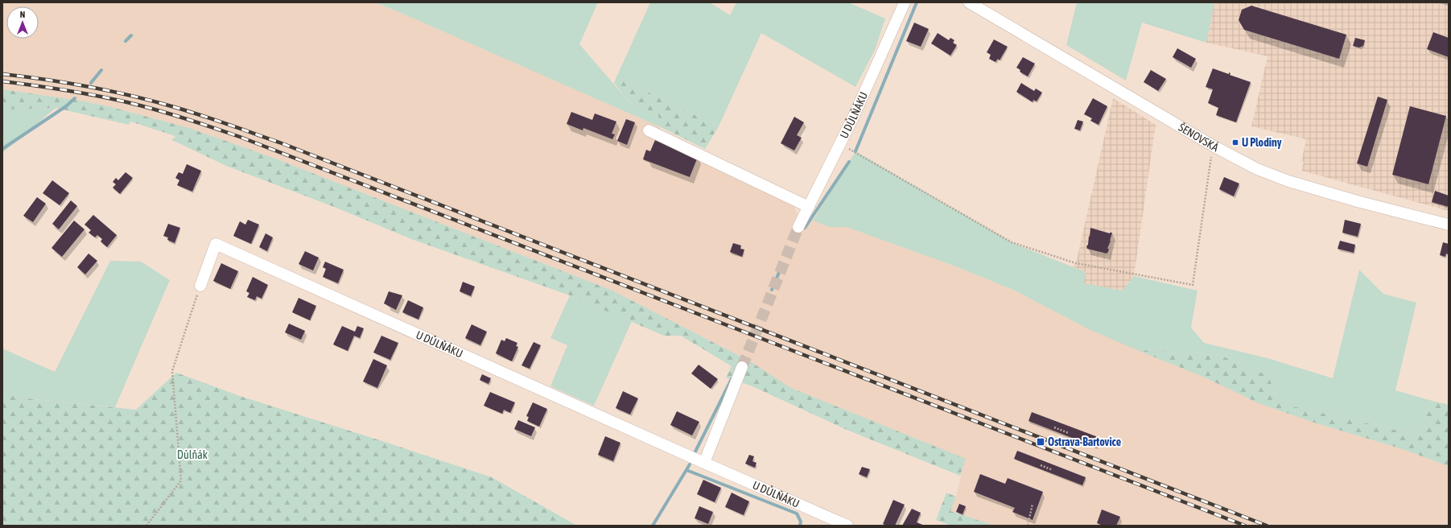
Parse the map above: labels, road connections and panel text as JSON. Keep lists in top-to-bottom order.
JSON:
{
  "streets": {
    "street": ["U DŮLŇÁKU", "ŠENOVSKÁ"]
  },
  "parks": ["Důlňák"],
  "places": {
    "transit": ["U Plodiny", "Ostrava-Bartovice"]
  },
  "north": "top"
}
